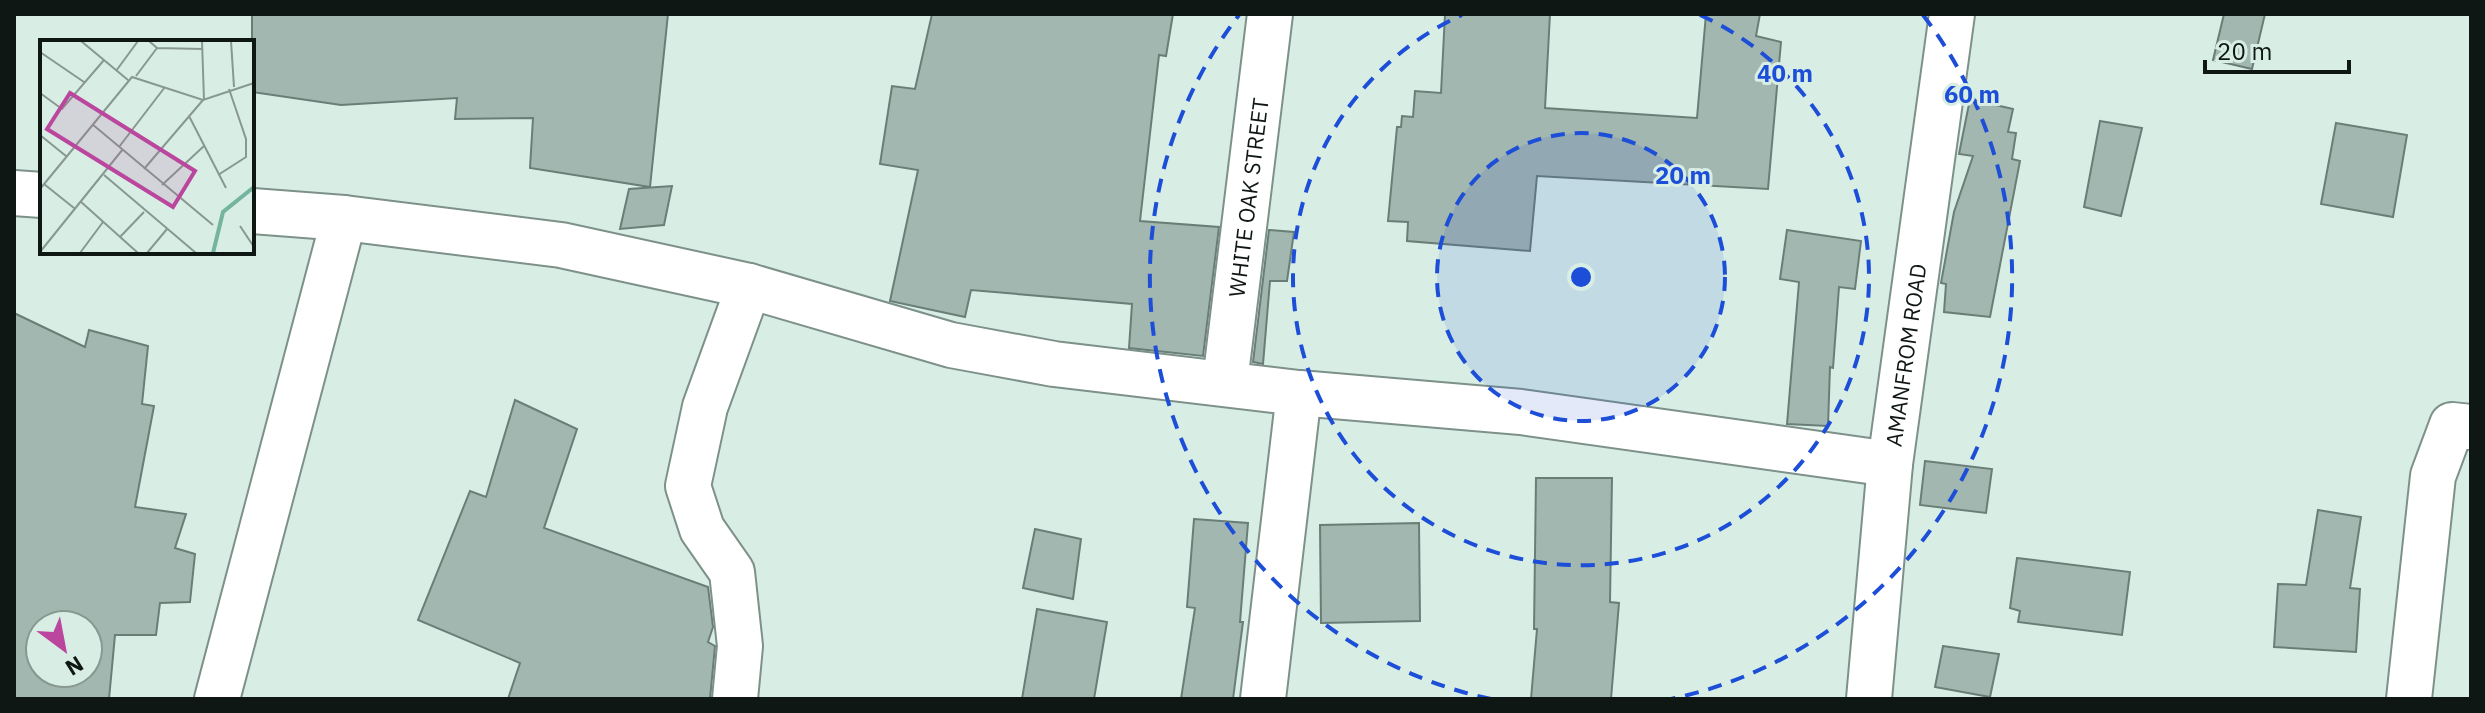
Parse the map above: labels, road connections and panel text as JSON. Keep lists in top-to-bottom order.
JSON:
{
  "streets": {
    "street": ["WHITE OAK STREET", "AMANFROM ROAD"]
  },
  "scale_bar": "20 m",
  "north": "bottom right",
  "rings": ["40 m", "60 m", "20 m"]
}
